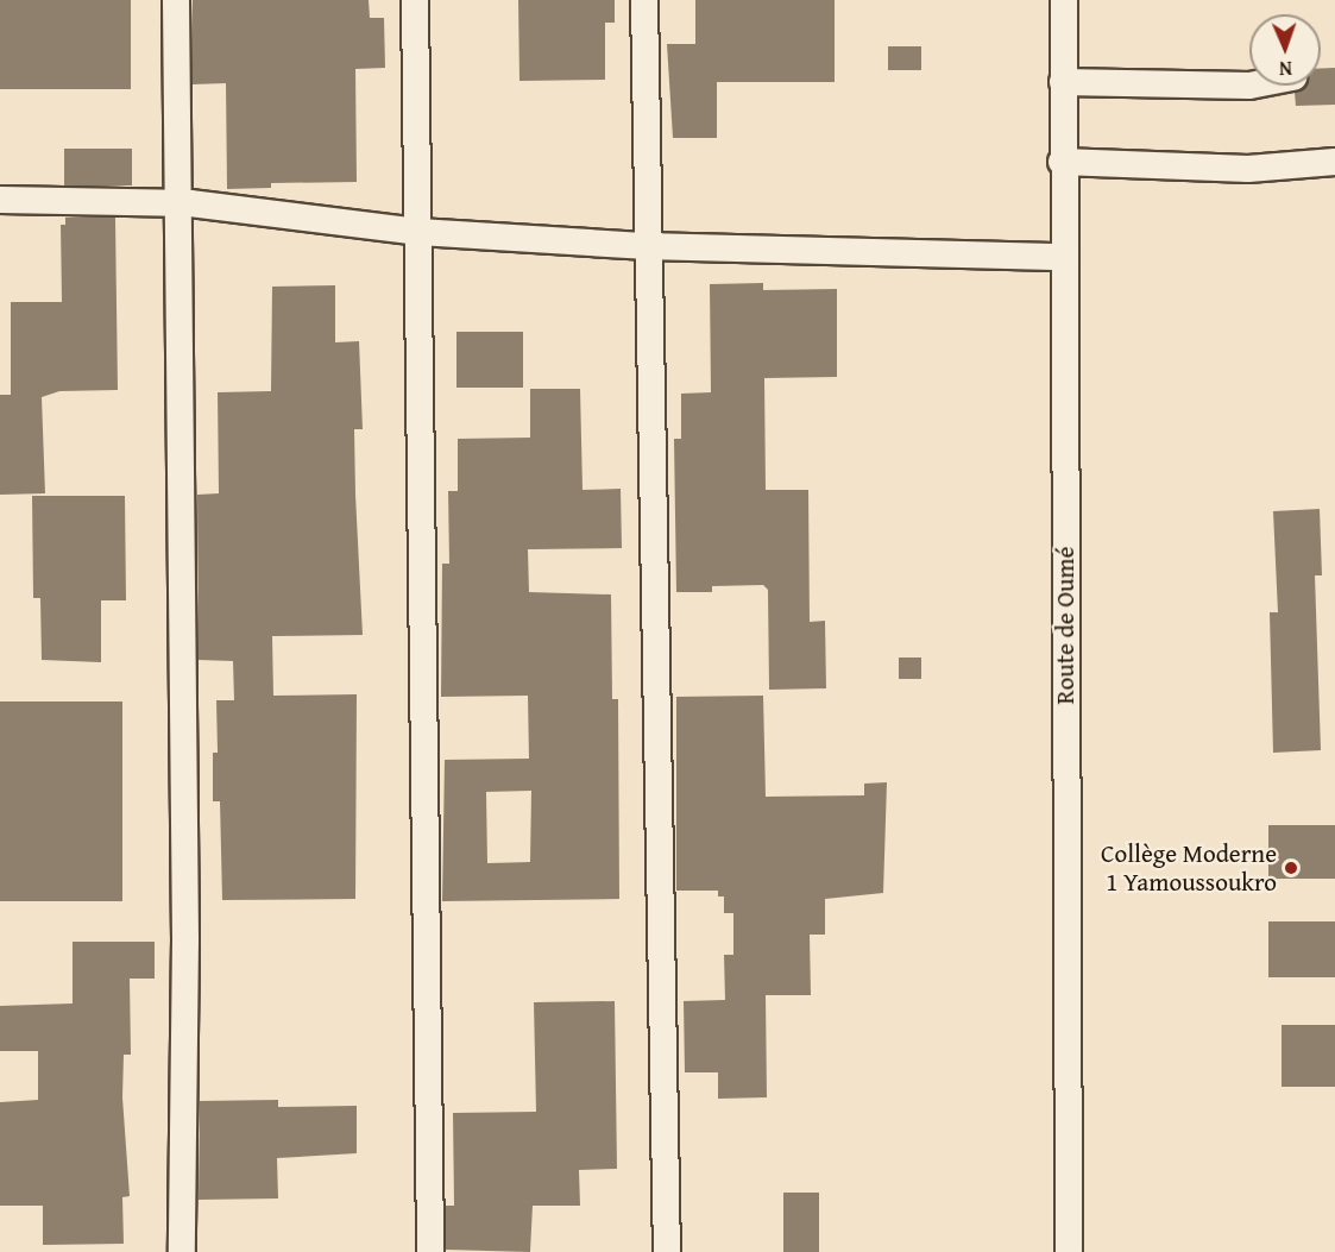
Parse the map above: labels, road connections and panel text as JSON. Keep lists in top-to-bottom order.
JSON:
{
  "streets": {
    "street": ["Route de Oumé"]
  },
  "places": ["Collège Moderne 1 Yamoussoukro"],
  "north": "bottom"
}
